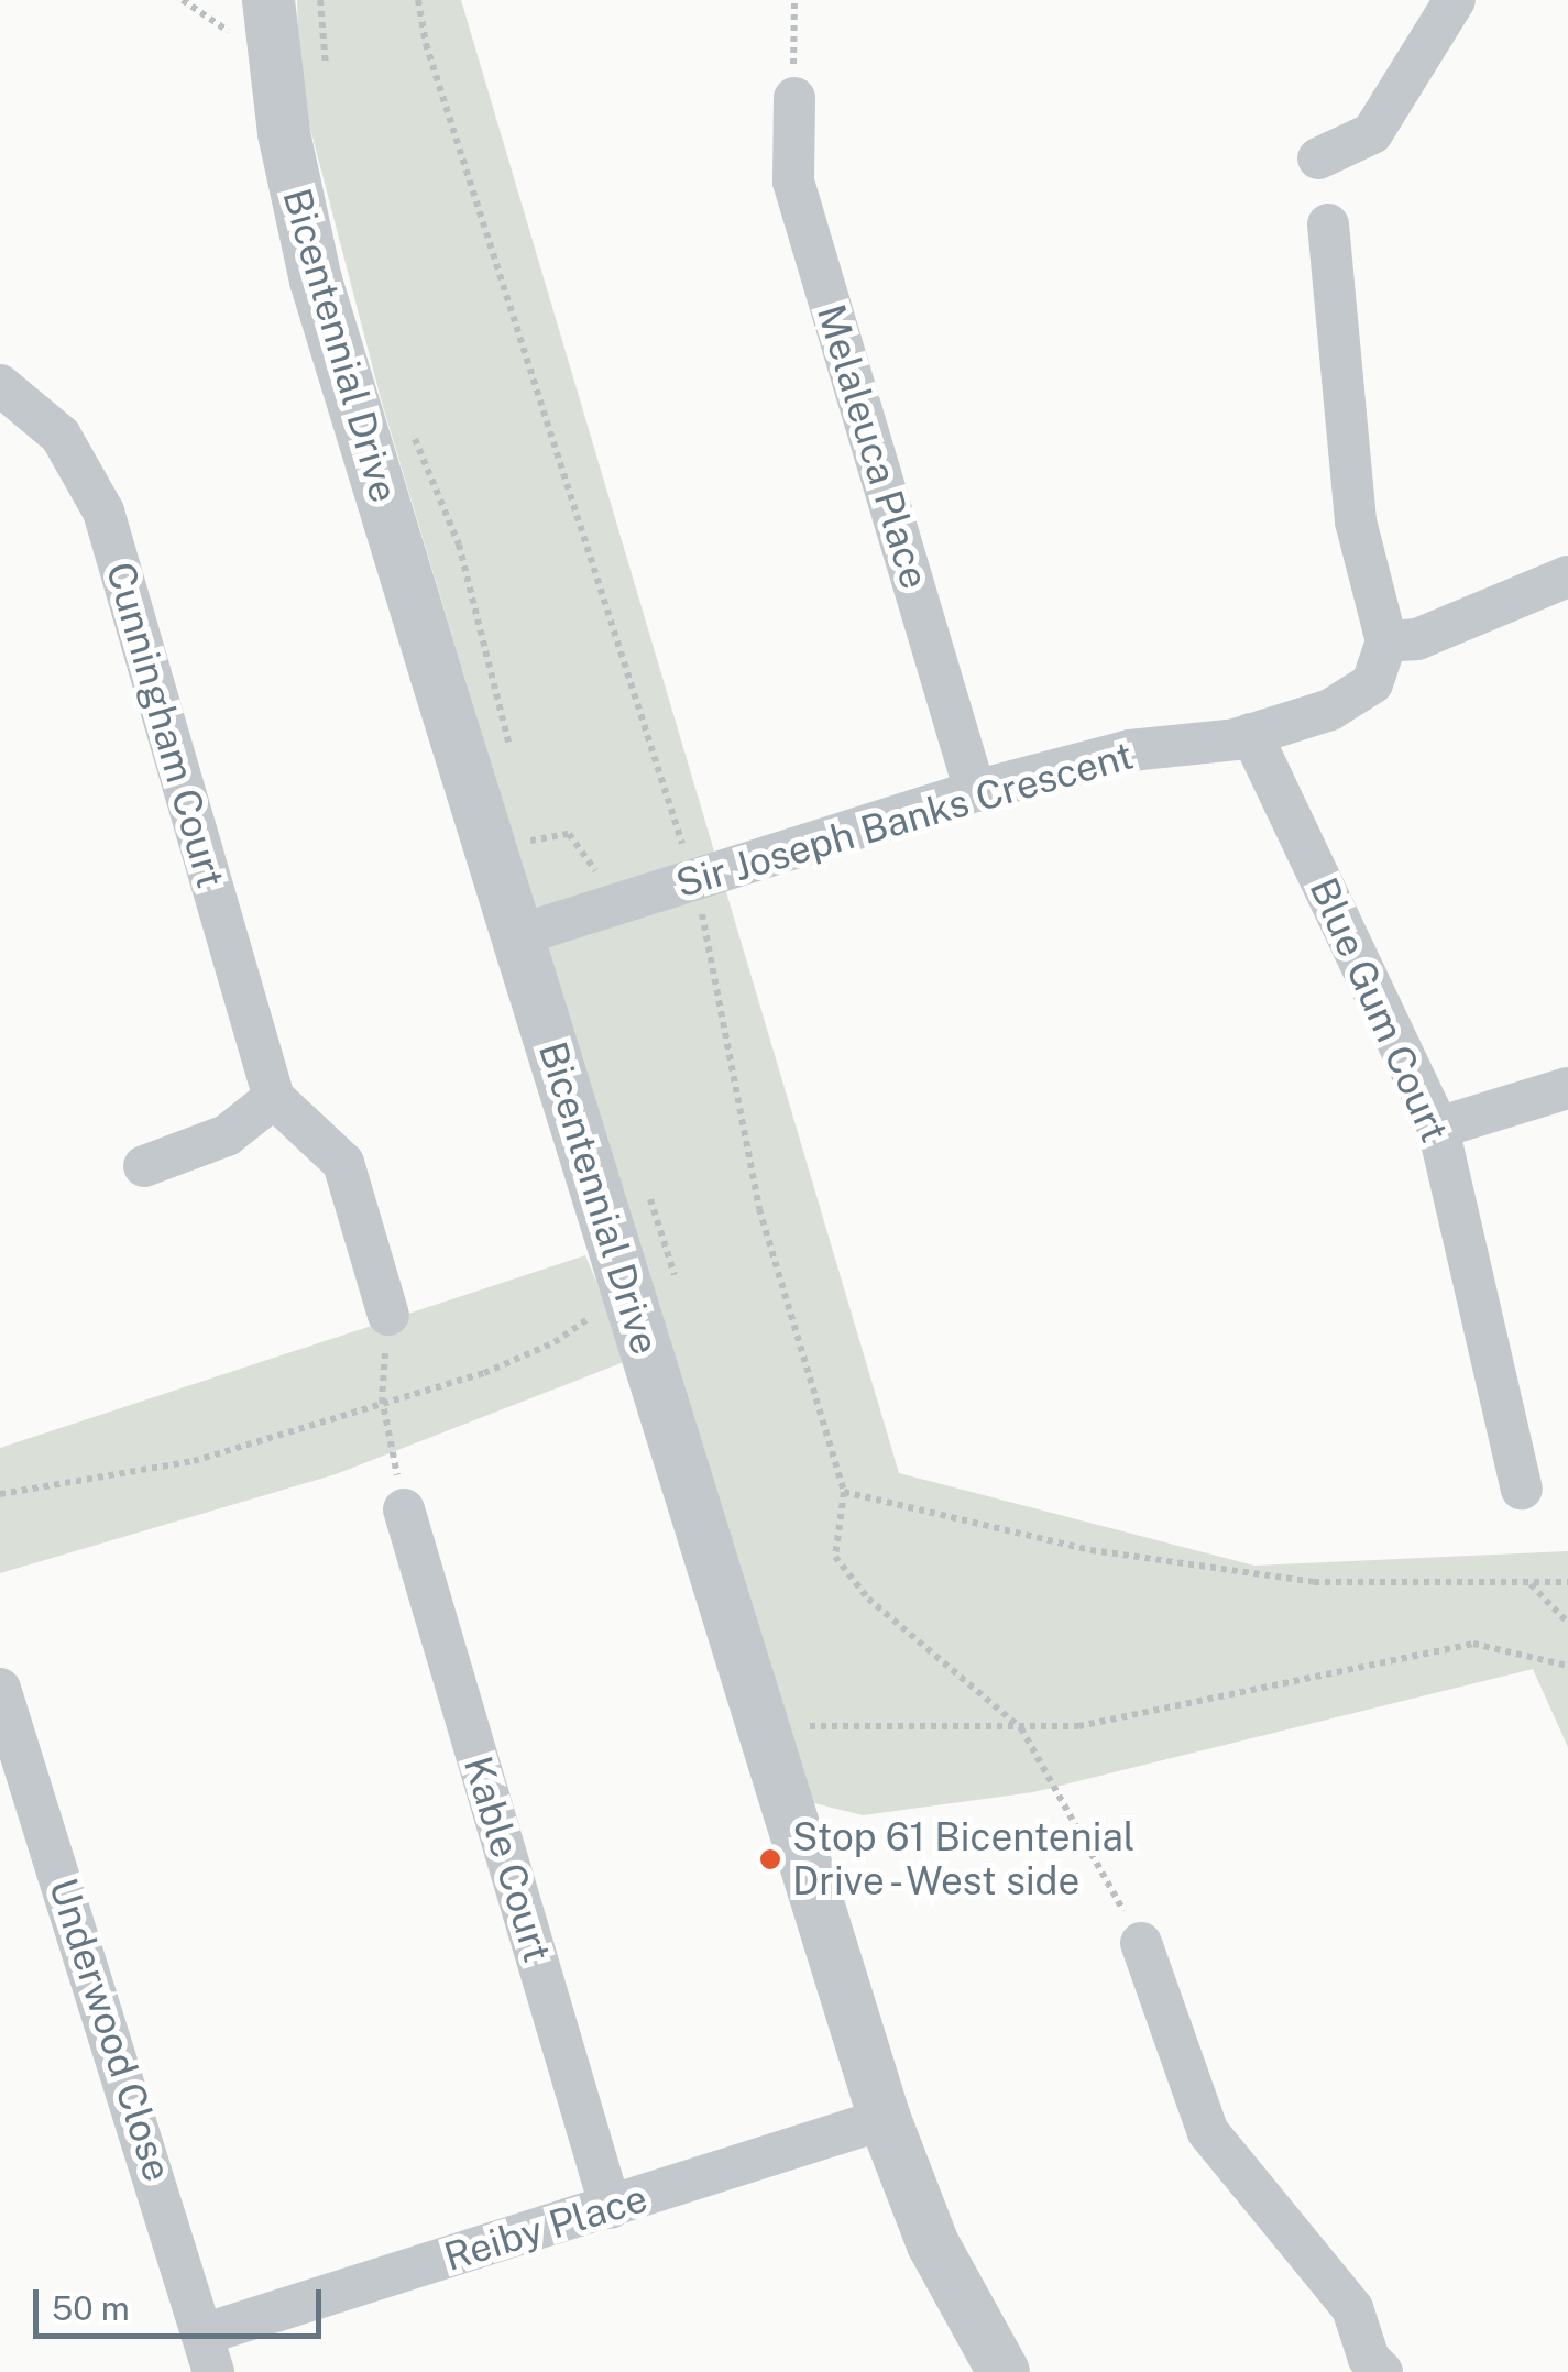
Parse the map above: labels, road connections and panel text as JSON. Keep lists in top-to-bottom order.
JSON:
{
  "streets": {
    "street": [
      "Bicentennial Drive",
      "Melaleuca Place",
      "Cunningham Court",
      "Sir Joseph Banks Crescent",
      "Blue Gum Court",
      "Kable Court",
      "Underwood Close",
      "Reiby Place"
    ]
  },
  "crossings": [
    ["Bicentennial Drive", "Sir Joseph Banks Crescent"],
    ["Bicentennial Drive", "Reiby Place"],
    ["Melaleuca Place", "Sir Joseph Banks Crescent"],
    ["Sir Joseph Banks Crescent", "Blue Gum Court"],
    ["Kable Court", "Reiby Place"],
    ["Underwood Close", "Reiby Place"]
  ],
  "places": ["Stop 61 Bicentenial Drive - West side"],
  "scale_bar": "50 m"
}
